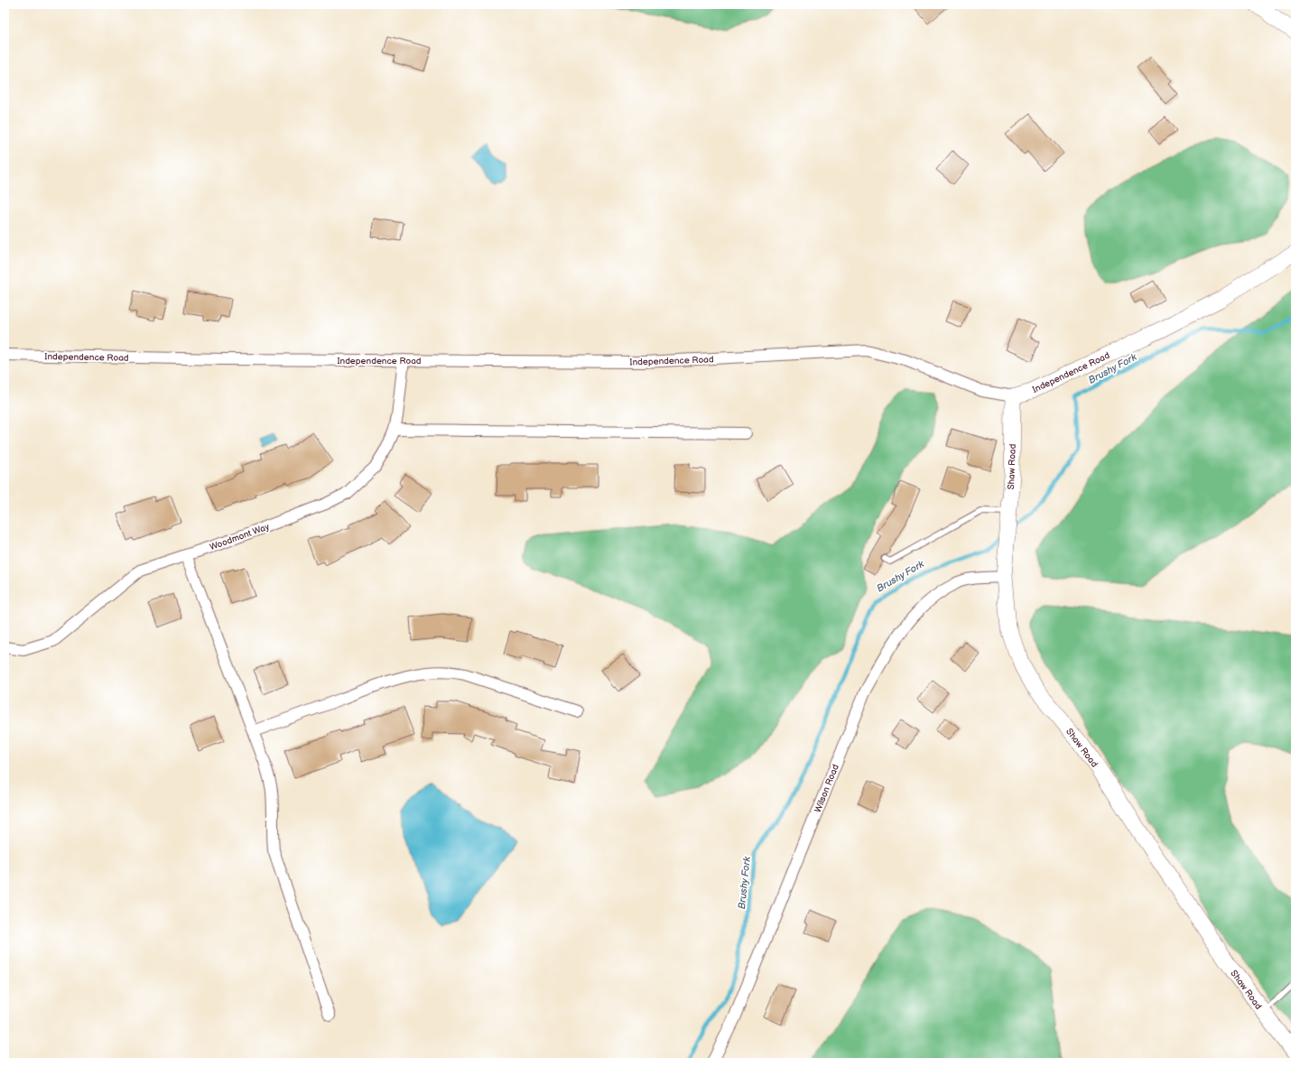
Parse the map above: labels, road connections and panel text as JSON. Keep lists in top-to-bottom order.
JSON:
{
  "streets": {
    "main road": ["Independence Road", "Shaw Road"],
    "street": ["Woodmont Way", "Wilson Road"]
  },
  "crossings": [
    ["Independence Road", "Shaw Road"],
    ["Independence Road", "Woodmont Way"],
    ["Shaw Road", "Wilson Road"]
  ],
  "water": ["Brushy Fork"]
}
